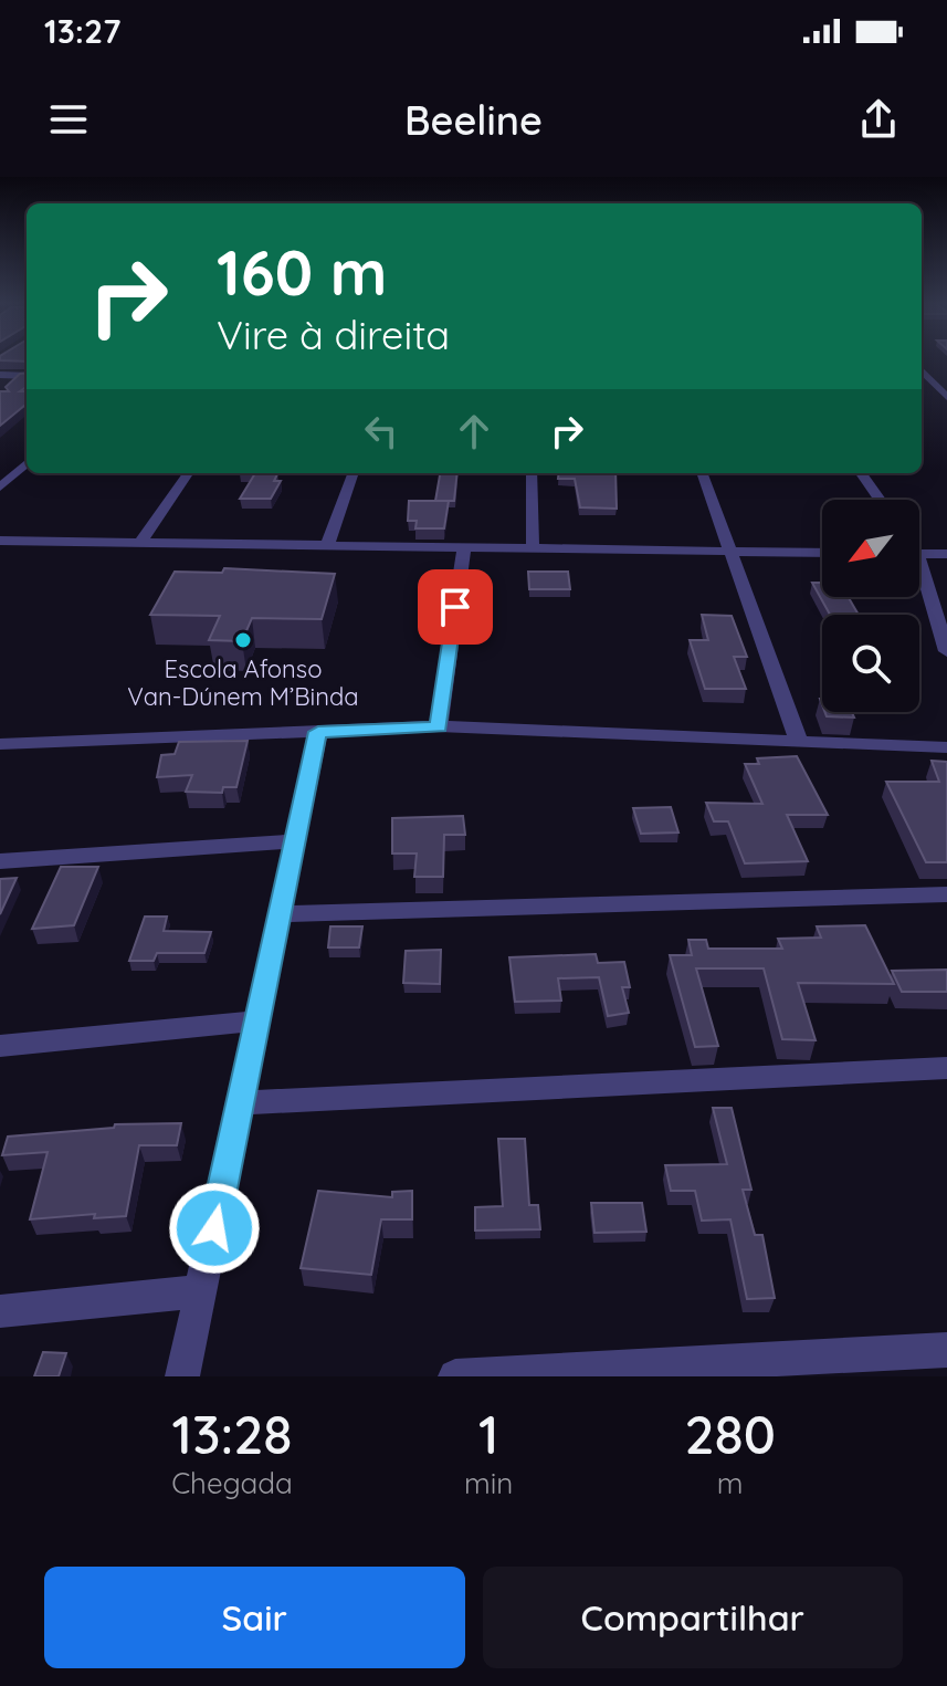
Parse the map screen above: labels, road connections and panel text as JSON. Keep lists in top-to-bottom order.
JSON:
{
  "places": ["Escola Afonso Van-Dúnem M’Binda"],
  "north": "bottom left",
  "page": {
    "status": "13:27",
    "header": "Beeline",
    "turn": ["160 m", "Vire à direita"],
    "eta": [
      "13:28",
      "Chegada",
      "1",
      "min",
      "280",
      "m"
    ],
    "buttons": ["Sair", "Compartilhar"]
  }
}
